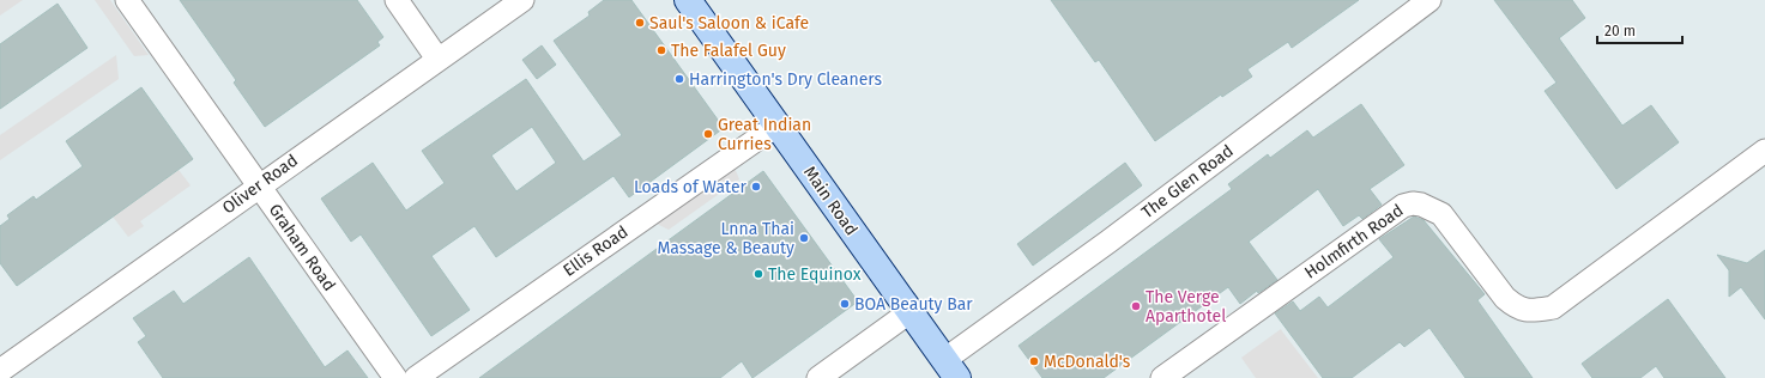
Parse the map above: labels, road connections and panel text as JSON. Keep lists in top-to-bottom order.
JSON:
{
  "streets": {
    "main road": ["Main Road"],
    "street": [
      "The Glen Road",
      "Oliver Road",
      "Holmfirth Road",
      "Graham Road",
      "Ellis Road"
    ]
  },
  "crossings": [
    ["The Glen Road", "Main Road"],
    ["Oliver Road", "Graham Road"],
    ["Main Road", "Ellis Road"]
  ],
  "places": [
    "Saul's Saloon & iCafe",
    "The Falafel Guy",
    "Harrington's Dry Cleaners",
    "Great Indian Curries",
    "Loads of Water",
    "Lnna Thai Massage & Beauty",
    "The Equinox",
    "BOA Beauty Bar",
    "The Verge Aparthotel",
    "McDonald's"
  ],
  "scale_bar": "20 m"
}
